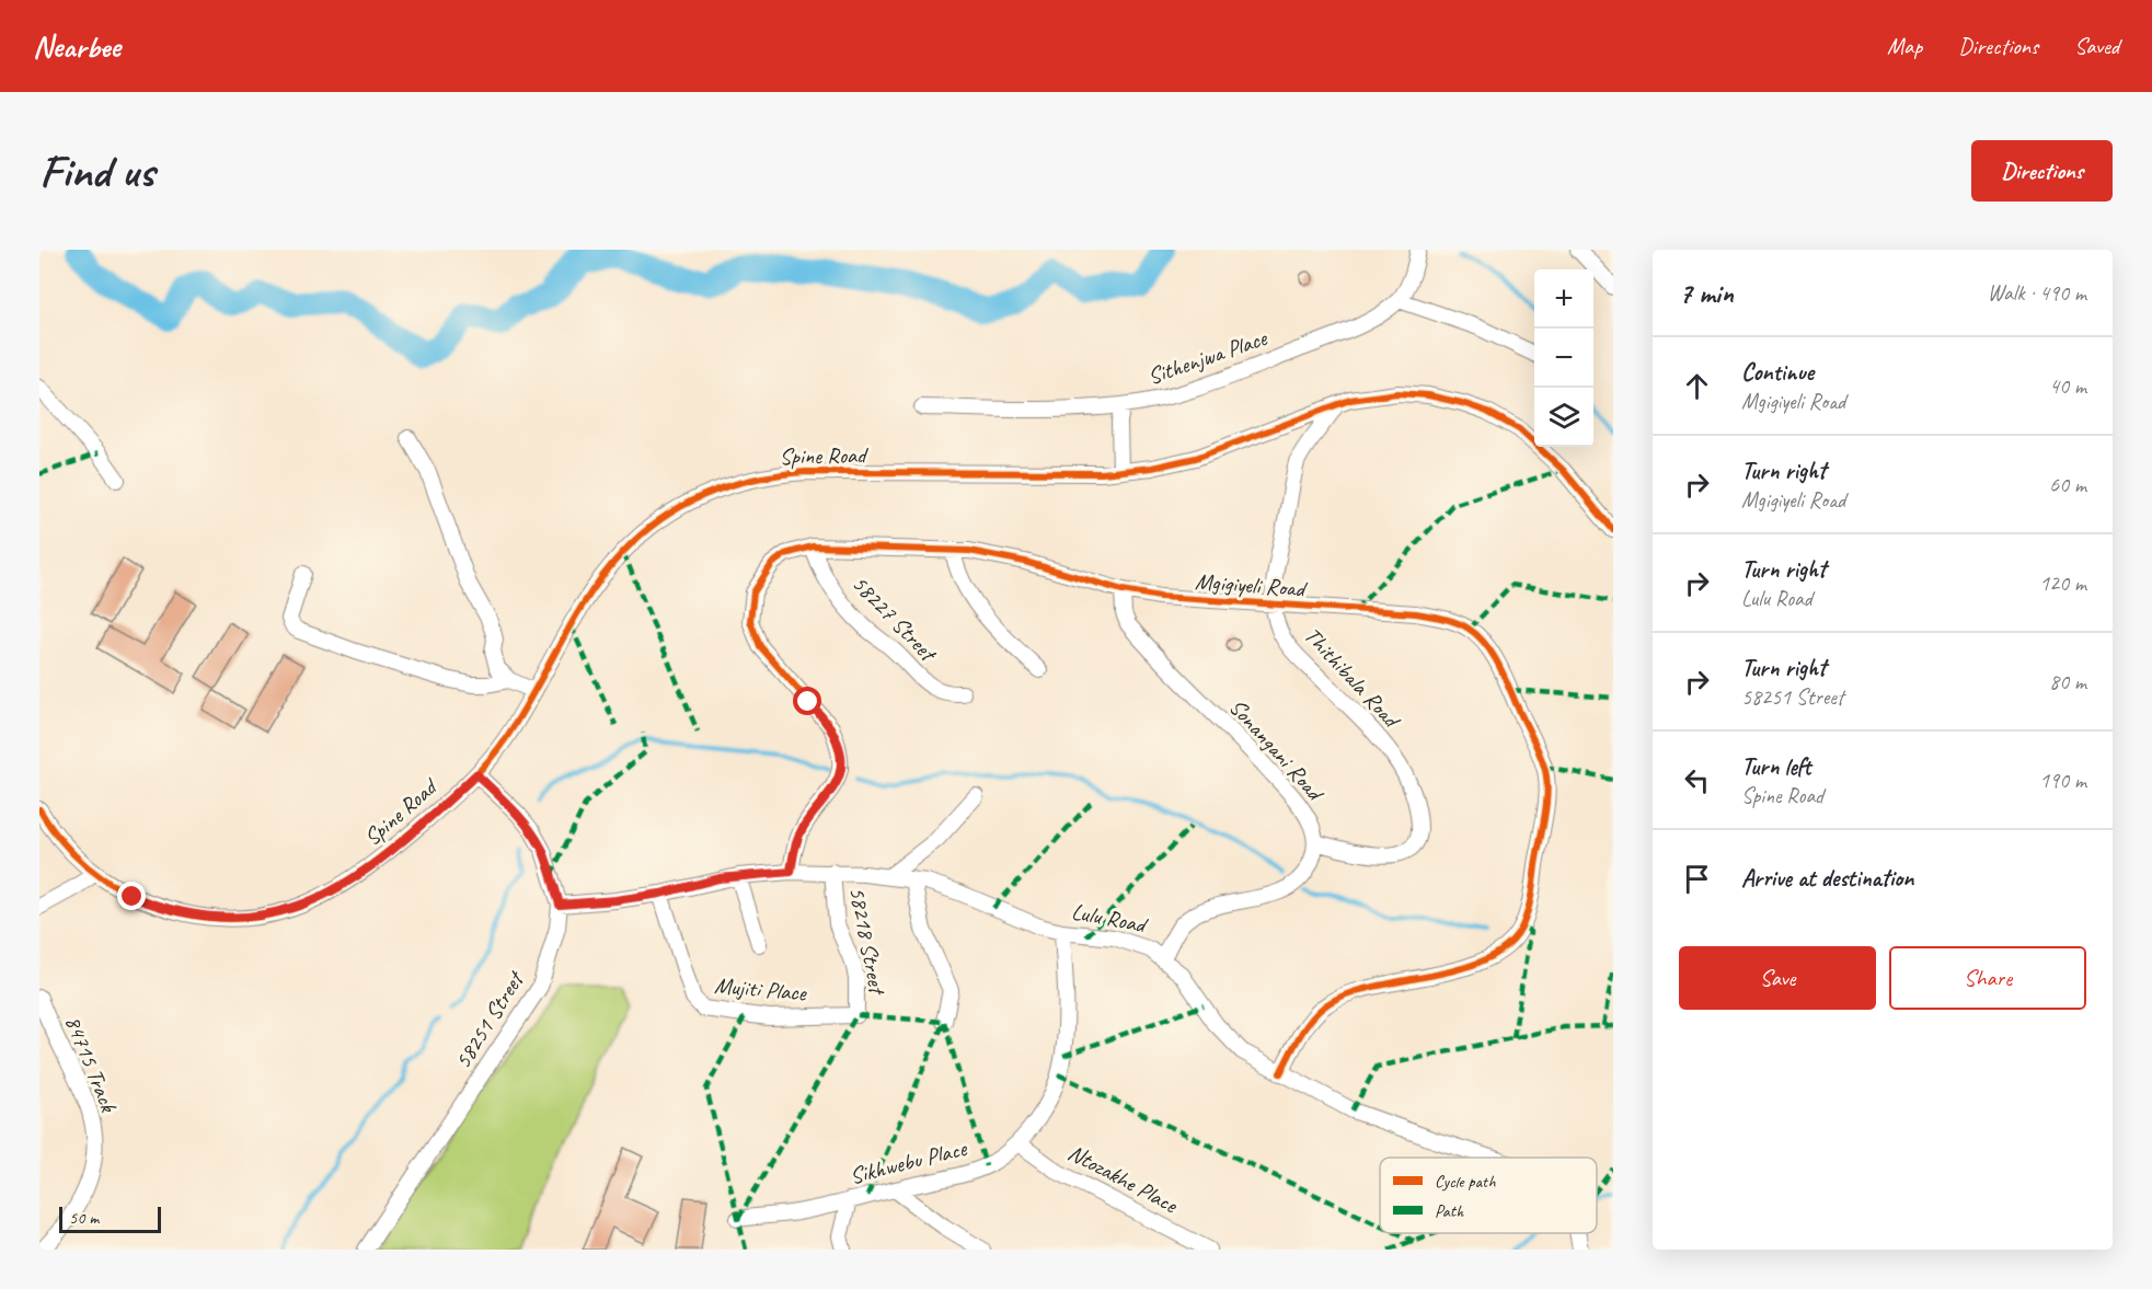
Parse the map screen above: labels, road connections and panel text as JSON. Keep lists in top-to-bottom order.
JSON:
{
  "streets": {
    "street": [
      "Sithenjwa Place",
      "Spine Road",
      "Mgigiyeli Road",
      "58227 Street",
      "Thithibala Road",
      "Sonangani Road",
      "Lulu Road",
      "58218 Street",
      "Mujiti Place",
      "58251 Street",
      "84715 Track",
      "Sikhwebu Place",
      "Ntozakhe Place"
    ]
  },
  "crossings": [
    ["Spine Road", "Thithibala Road"],
    ["Spine Road", "58251 Street"],
    ["Mgigiyeli Road", "58227 Street"],
    ["Mgigiyeli Road", "Thithibala Road"],
    ["Mgigiyeli Road", "Sonangani Road"],
    ["Mgigiyeli Road", "Lulu Road"],
    ["Thithibala Road", "Sonangani Road"],
    ["Lulu Road", "58218 Street"],
    ["Lulu Road", "Mujiti Place"],
    ["Lulu Road", "58251 Street"],
    ["Lulu Road", "Sikhwebu Place"],
    ["58218 Street", "Mujiti Place"],
    ["Sikhwebu Place", "Ntozakhe Place"]
  ],
  "legend": ["Cycle path", "Path"],
  "scale_bar": "50 m",
  "page": {
    "header": "Nearbee",
    "nav": ["Map", "Directions", "Saved"],
    "buttons": [
      "Directions",
      ["Save", "Share"]
    ],
    "title": "Find us",
    "heading": ["7 min", "Walk · 490 m"],
    "map_buttons": ["+", "−"],
    "list": [
      ["Continue", "Mgigiyeli Road", "40 m"],
      ["Turn right", "Mgigiyeli Road", "60 m"],
      ["Turn right", "Lulu Road", "120 m"],
      ["Turn right", "58251 Street", "80 m"],
      ["Turn left", "Spine Road", "190 m"],
      "Arrive at destination"
    ],
    "scale": "50 m"
  }
}
